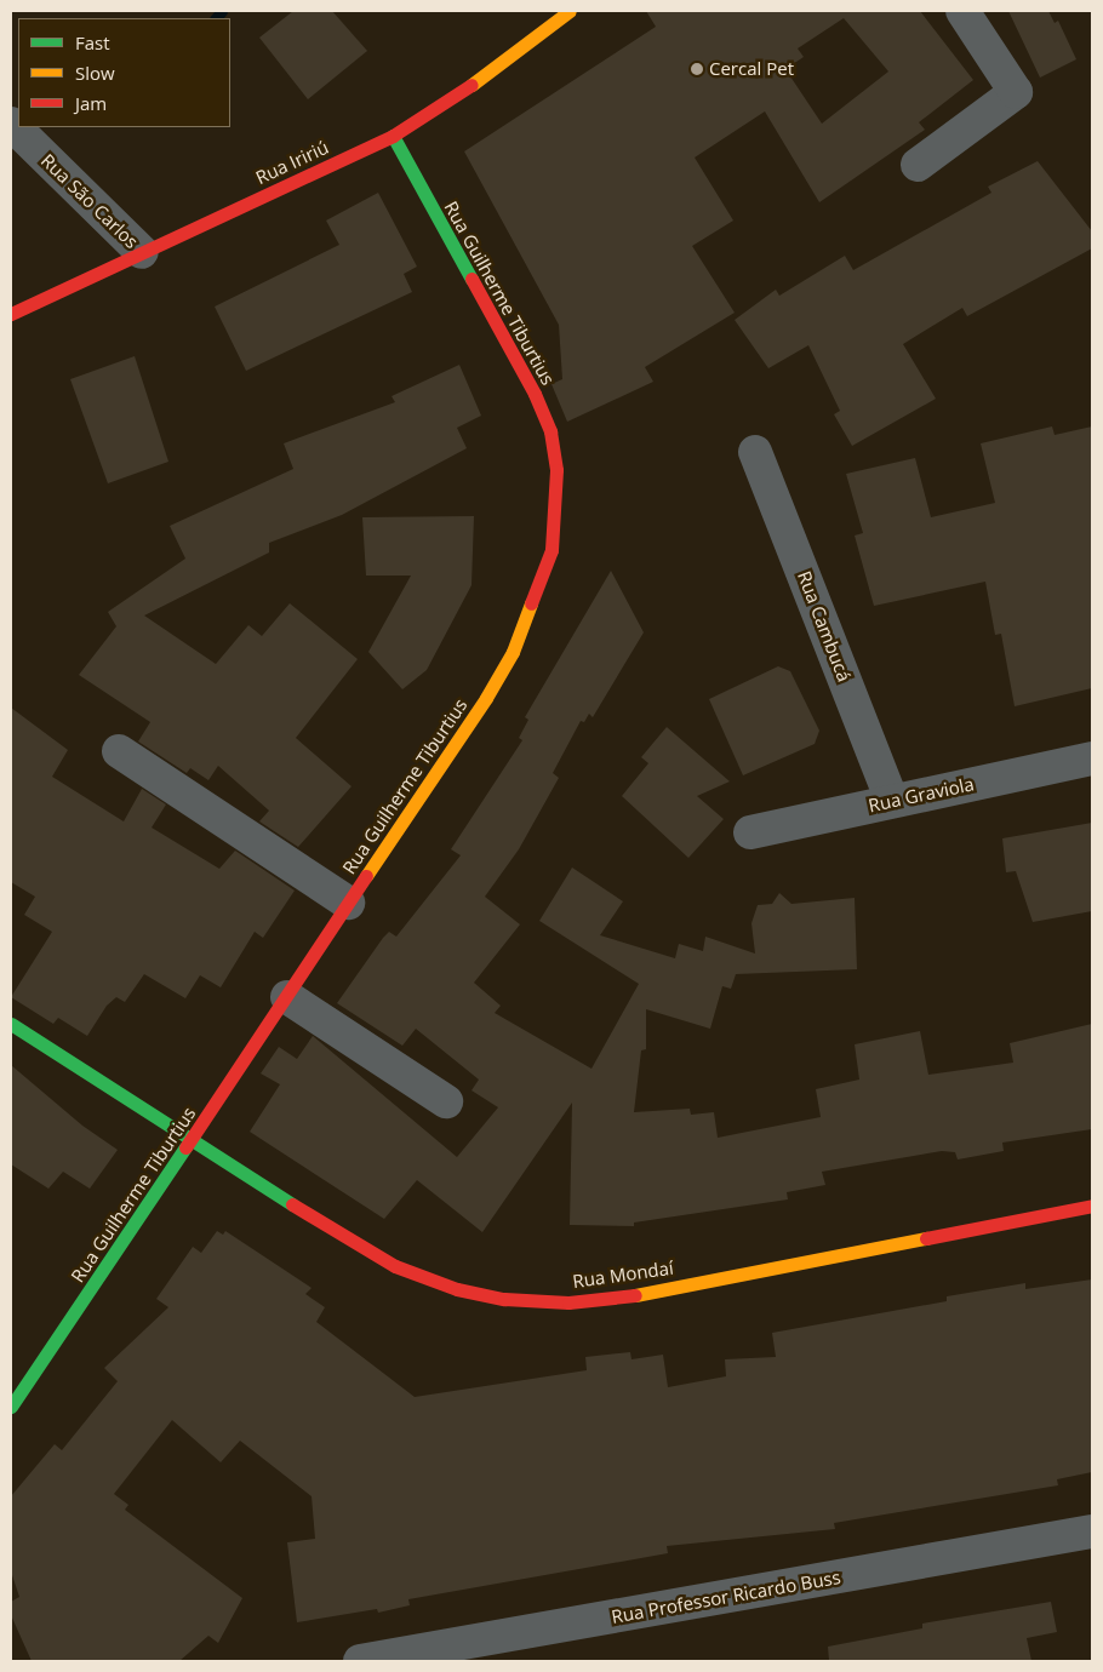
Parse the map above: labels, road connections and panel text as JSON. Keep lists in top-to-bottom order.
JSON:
{
  "streets": {
    "street": [
      "Rua Iririú",
      "Rua São Carlos",
      "Rua Guilherme Tiburtius",
      "Rua Cambucá",
      "Rua Graviola",
      "Rua Mondaí",
      "Rua Professor Ricardo Buss"
    ]
  },
  "crossings": [
    ["Rua Iririú", "Rua São Carlos"],
    ["Rua Iririú", "Rua Guilherme Tiburtius"],
    ["Rua Guilherme Tiburtius", "Rua Mondaí"],
    ["Rua Cambucá", "Rua Graviola"]
  ],
  "places": ["Cercal Pet"],
  "legend": ["Fast", "Slow", "Jam"]
}
